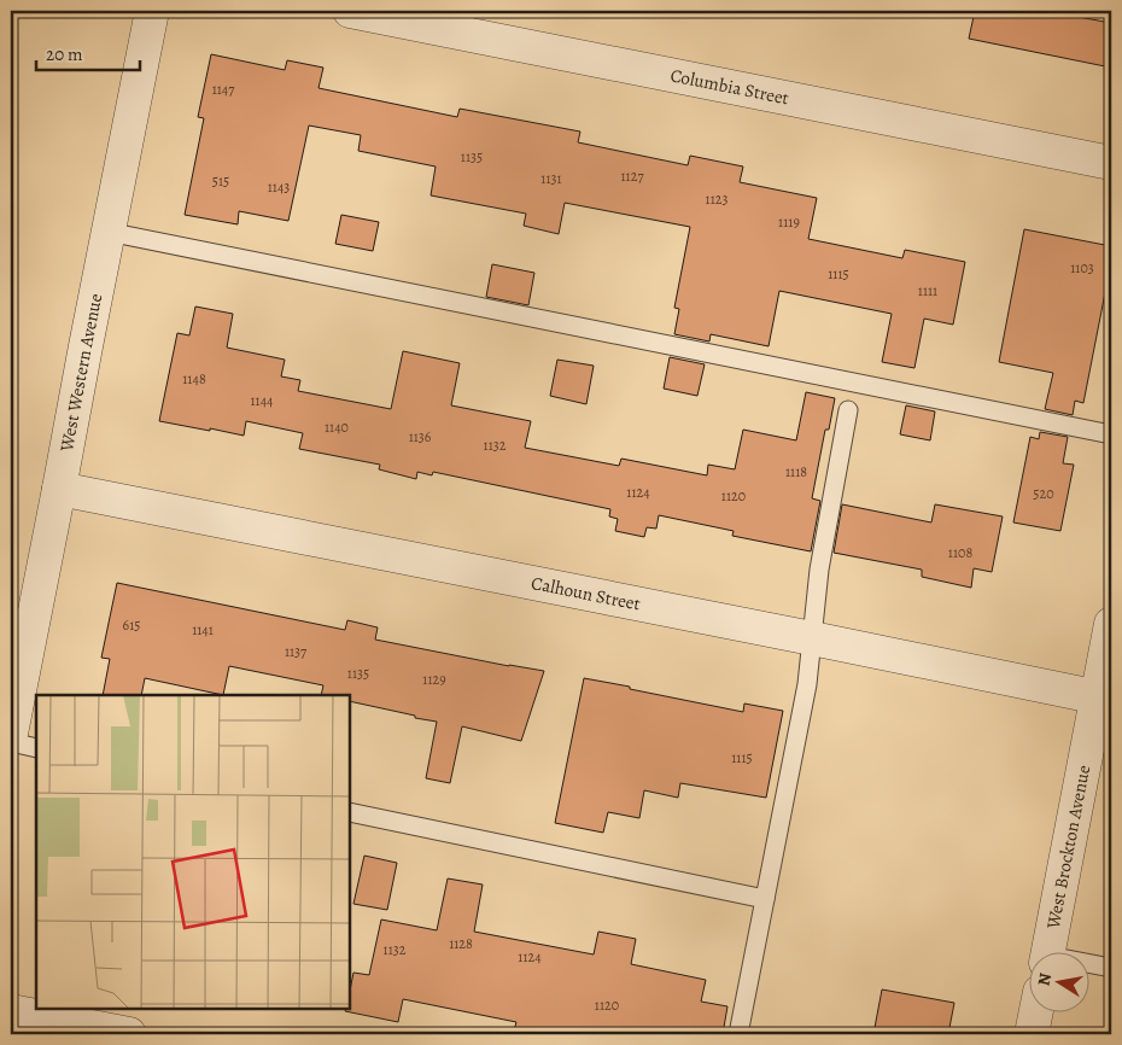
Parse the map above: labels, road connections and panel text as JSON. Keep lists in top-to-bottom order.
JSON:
{
  "streets": {
    "street": [
      "Columbia Street",
      "West Western Avenue",
      "Calhoun Street",
      "West Brockton Avenue"
    ]
  },
  "crossings": [
    ["West Western Avenue", "Calhoun Street"],
    ["Calhoun Street", "West Brockton Avenue"]
  ],
  "house_numbers": [
    "1147",
    "1135",
    "1127",
    "1131",
    "515",
    "1143",
    "1123",
    "1119",
    "1103",
    "1115",
    "1111",
    "1148",
    "1144",
    "1140",
    "1136",
    "1132",
    "1118",
    "1124",
    "520",
    "1120",
    "1108",
    "615",
    "1141",
    "1137",
    "1135",
    "1129",
    "1115",
    "1128",
    "1132",
    "1124",
    "1120"
  ],
  "scale_bar": "20 m",
  "north": "left"
}
